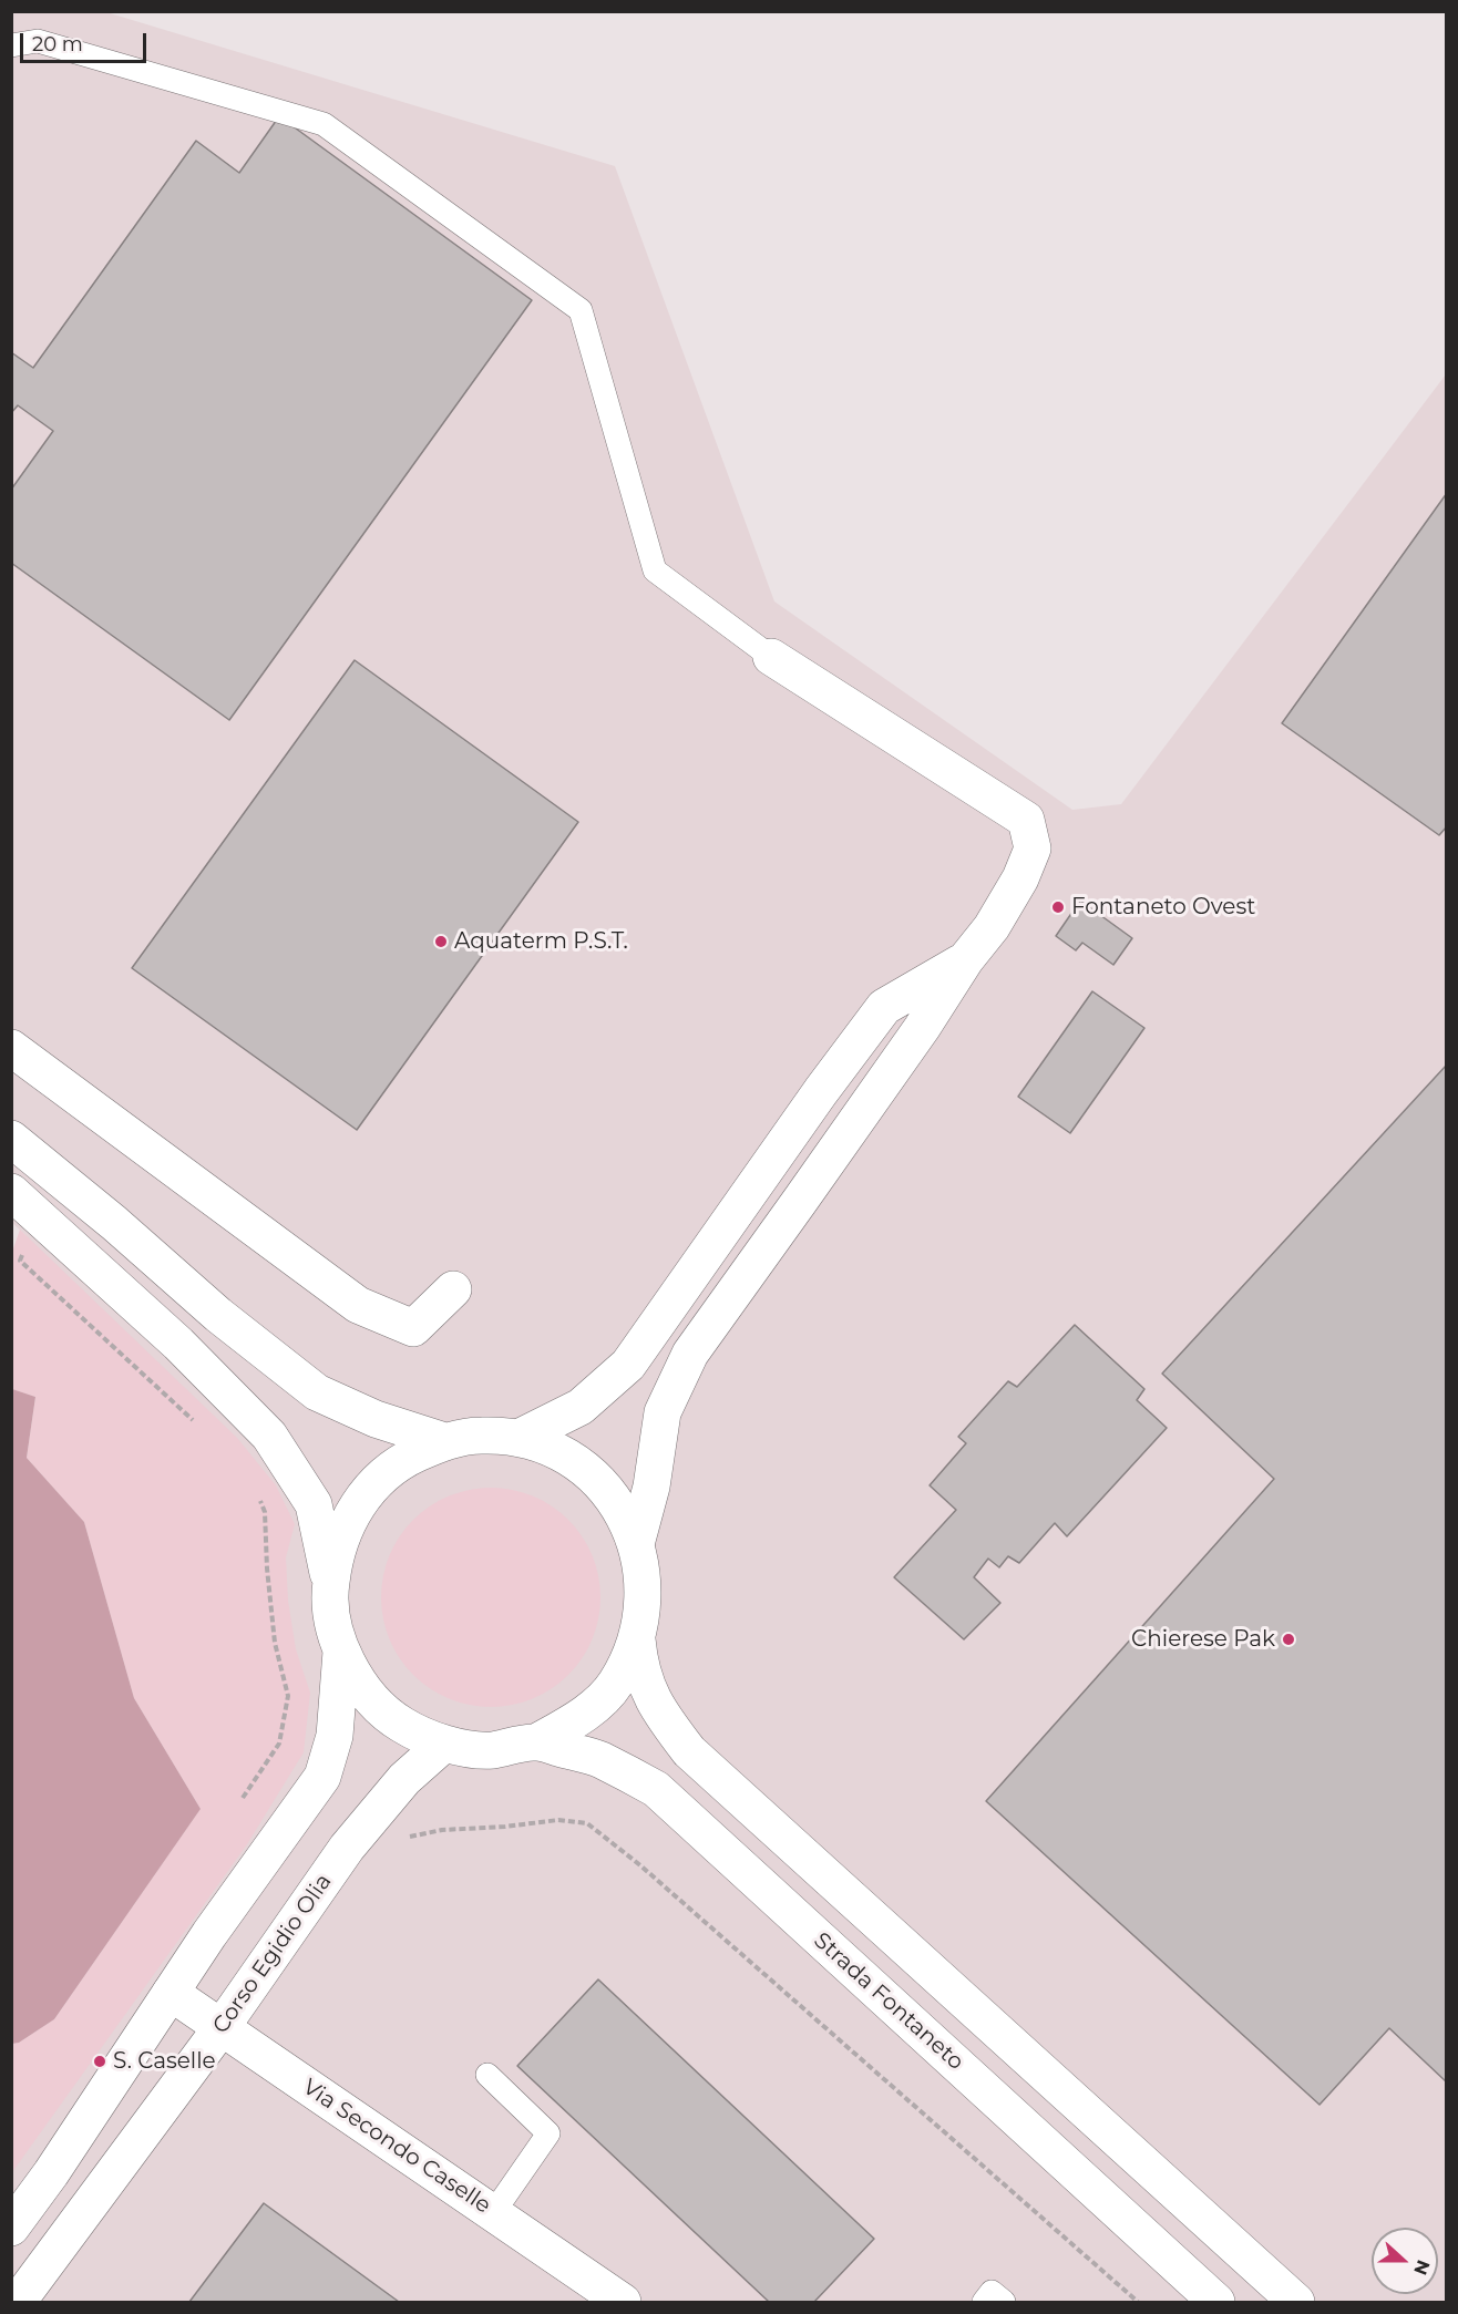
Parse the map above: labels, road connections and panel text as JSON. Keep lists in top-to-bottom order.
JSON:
{
  "streets": {
    "street": ["Corso Egidio Olia", "Strada Fontaneto", "Via Secondo Caselle"]
  },
  "crossings": [
    ["Corso Egidio Olia", "Strada Fontaneto"],
    ["Corso Egidio Olia", "Via Secondo Caselle"]
  ],
  "places": [
    "Fontaneto Ovest",
    "Aquaterm P.S.T.",
    "Chierese Pak",
    "S. Caselle"
  ],
  "scale_bar": "20 m",
  "north": "right"
}
